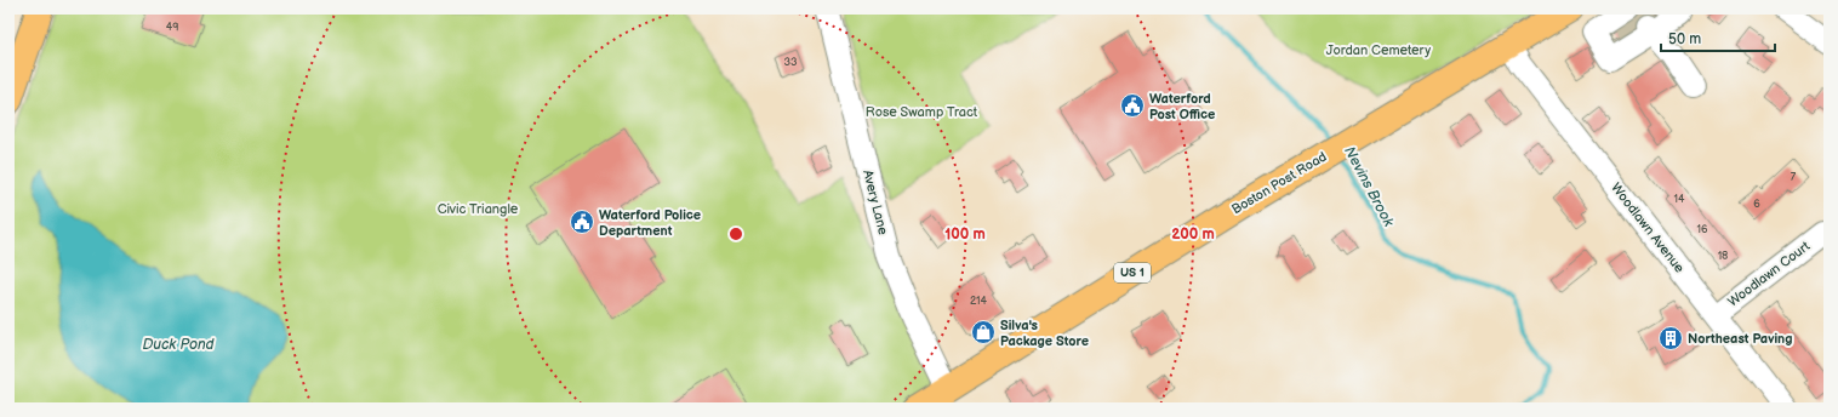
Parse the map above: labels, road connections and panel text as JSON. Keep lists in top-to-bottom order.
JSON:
{
  "streets": {
    "main road": ["Boston Post Road", "US 1"],
    "street": ["Avery Lane", "Woodlawn Avenue", "Woodlawn Court"]
  },
  "crossings": [
    ["Boston Post Road", "Avery Lane"],
    ["Boston Post Road", "Woodlawn Avenue"],
    ["Woodlawn Avenue", "Woodlawn Court"]
  ],
  "water": ["Nevins Brook", "Duck Pond"],
  "parks": ["Jordan Cemetery", "Rose Swamp Tract", "Civic Triangle"],
  "places": {
    "public building": ["Waterford Post Office", "Waterford Police Department"],
    "shop": ["Silva's Package Store"],
    "building": ["Northeast Paving"]
  },
  "house_numbers": [
    "49",
    "33",
    "7",
    "14",
    "6",
    "16",
    "18",
    "214"
  ],
  "scale_bar": "50 m",
  "rings": ["100 m", "200 m"]
}
